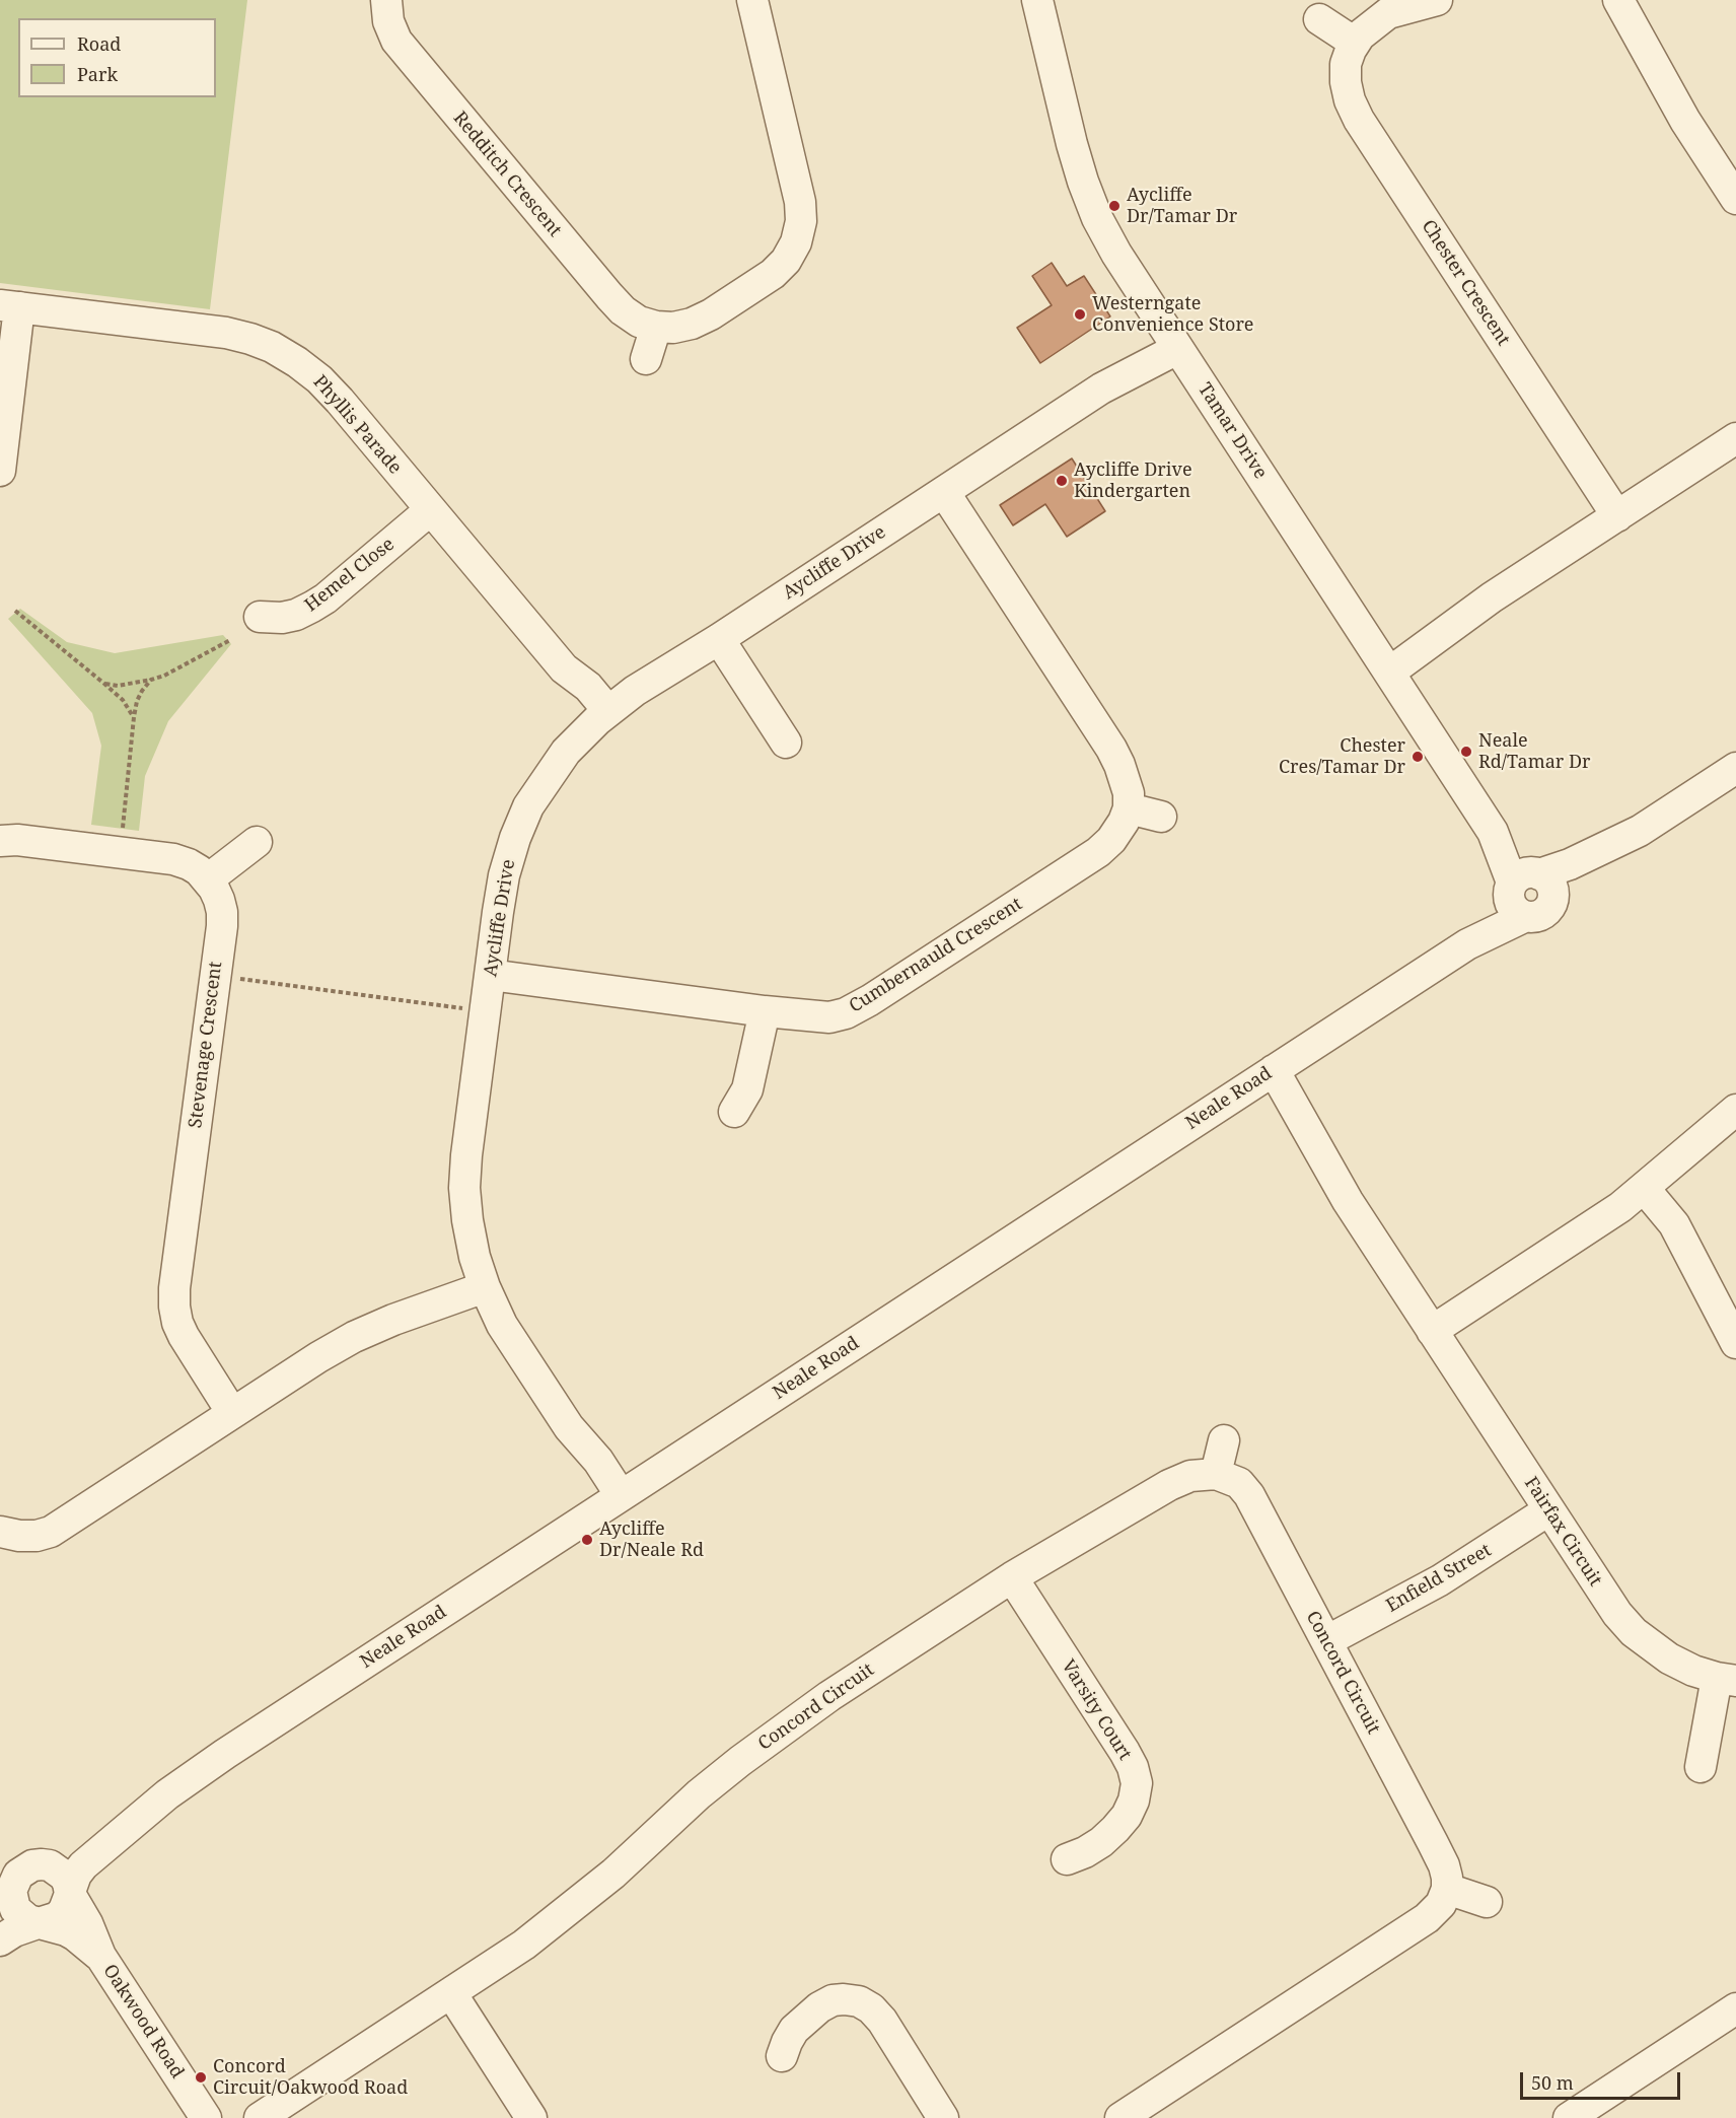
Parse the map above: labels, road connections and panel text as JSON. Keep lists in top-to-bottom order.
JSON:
{
  "streets": {
    "street": [
      "Redditch Crescent",
      "Chester Crescent",
      "Phyllis Parade",
      "Tamar Drive",
      "Aycliffe Drive",
      "Hemel Close",
      "Cumbernauld Crescent",
      "Stevenage Crescent",
      "Neale Road",
      "Fairfax Circuit",
      "Enfield Street",
      "Concord Circuit",
      "Varsity Court",
      "Oakwood Road"
    ]
  },
  "crossings": [
    ["Phyllis Parade", "Aycliffe Drive"],
    ["Phyllis Parade", "Hemel Close"],
    ["Tamar Drive", "Aycliffe Drive"],
    ["Tamar Drive", "Neale Road"],
    ["Aycliffe Drive", "Cumbernauld Crescent"],
    ["Aycliffe Drive", "Neale Road"],
    ["Neale Road", "Fairfax Circuit"],
    ["Neale Road", "Oakwood Road"],
    ["Fairfax Circuit", "Enfield Street"],
    ["Enfield Street", "Concord Circuit"],
    ["Concord Circuit", "Varsity Court"]
  ],
  "places": [
    "Aycliffe Dr/Tamar Dr",
    "Westerngate Convenience Store",
    "Aycliffe Drive Kindergarten",
    "Neale Rd/Tamar Dr",
    "Chester Cres/Tamar Dr",
    "Aycliffe Dr/Neale Rd",
    "Concord Circuit/Oakwood Road"
  ],
  "legend": ["Road", "Park"],
  "scale_bar": "50 m"
}
